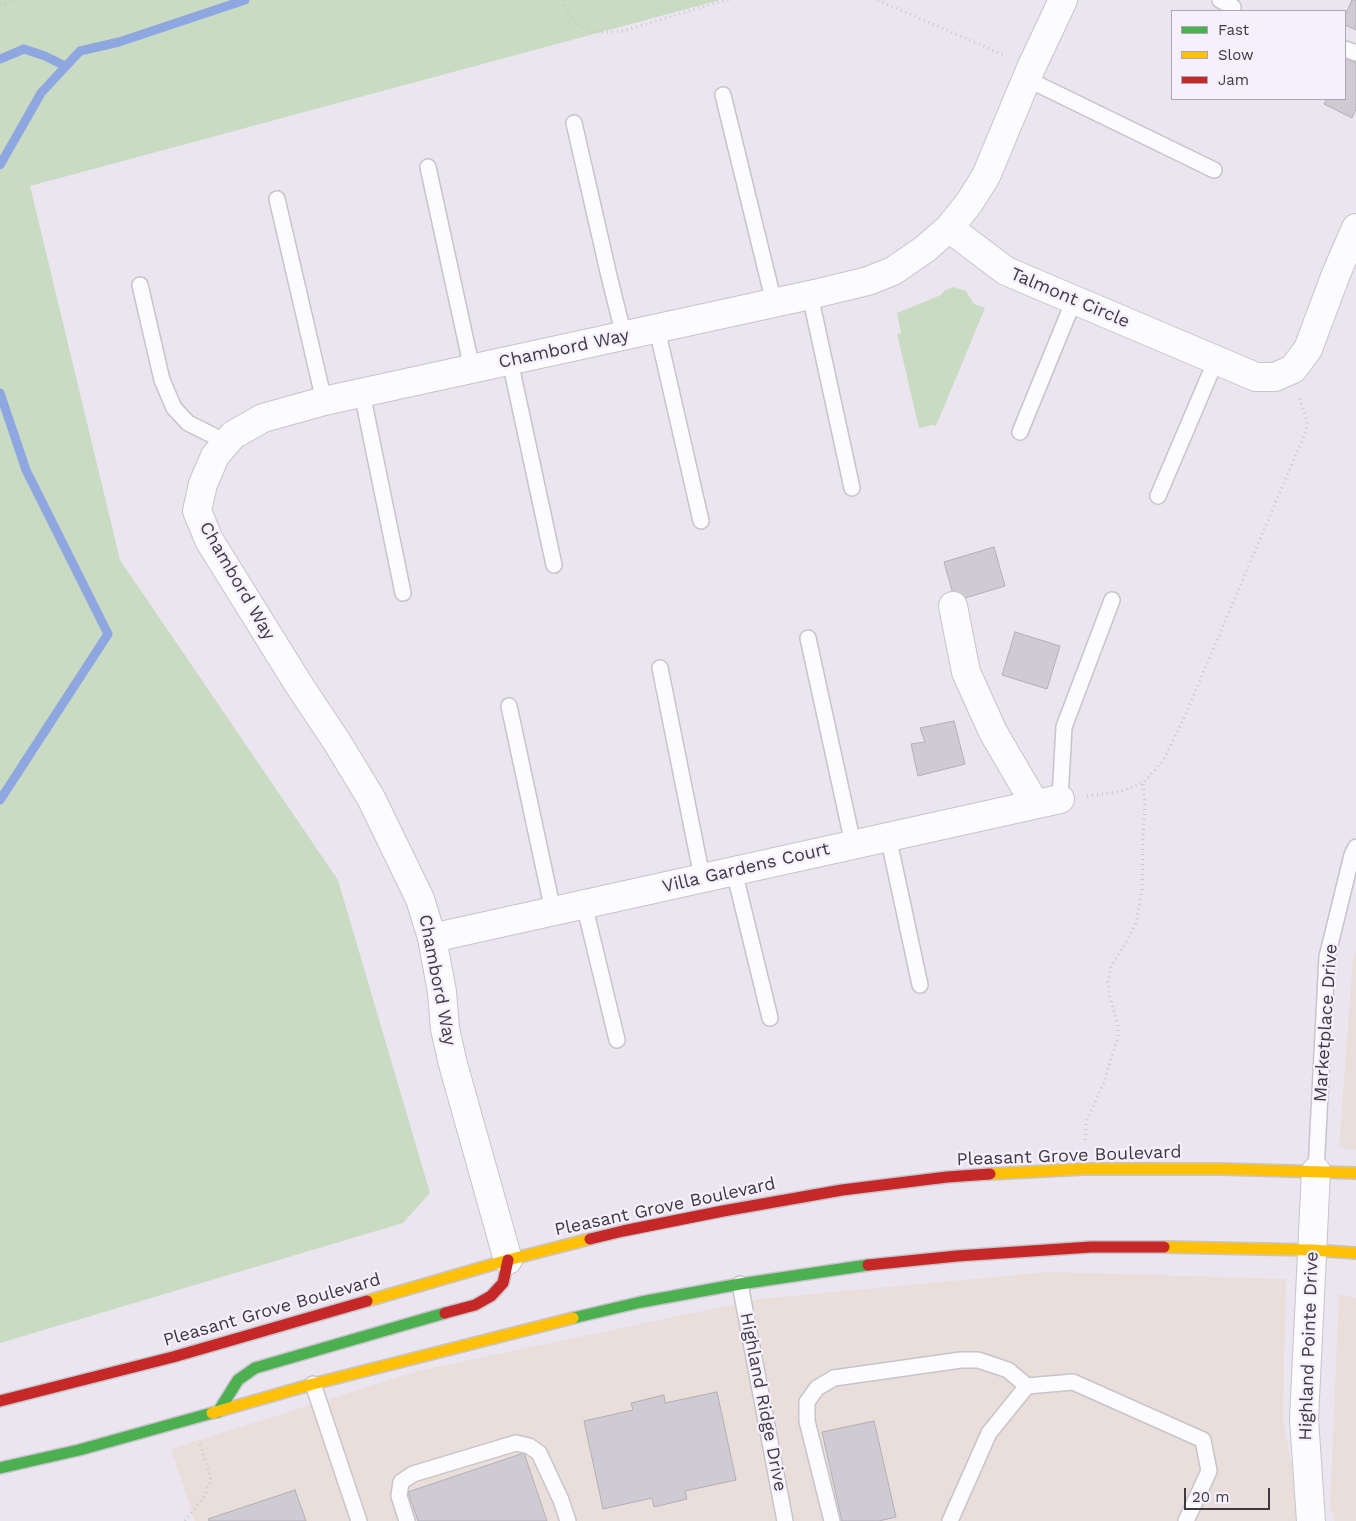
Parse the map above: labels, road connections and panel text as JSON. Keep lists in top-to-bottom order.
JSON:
{
  "streets": {
    "main road": ["Pleasant Grove Boulevard"],
    "street": [
      "Talmont Circle",
      "Chambord Way",
      "Villa Gardens Court",
      "Highland Pointe Drive"
    ],
    "lane": ["Marketplace Drive", "Highland Ridge Drive"]
  },
  "crossings": [
    ["Talmont Circle", "Chambord Way"],
    ["Chambord Way", "Villa Gardens Court"],
    ["Chambord Way", "Pleasant Grove Boulevard"],
    ["Marketplace Drive", "Pleasant Grove Boulevard"],
    ["Marketplace Drive", "Highland Pointe Drive"],
    ["Pleasant Grove Boulevard", "Highland Pointe Drive"]
  ],
  "legend": ["Fast", "Slow", "Jam"],
  "scale_bar": "20 m"
}
